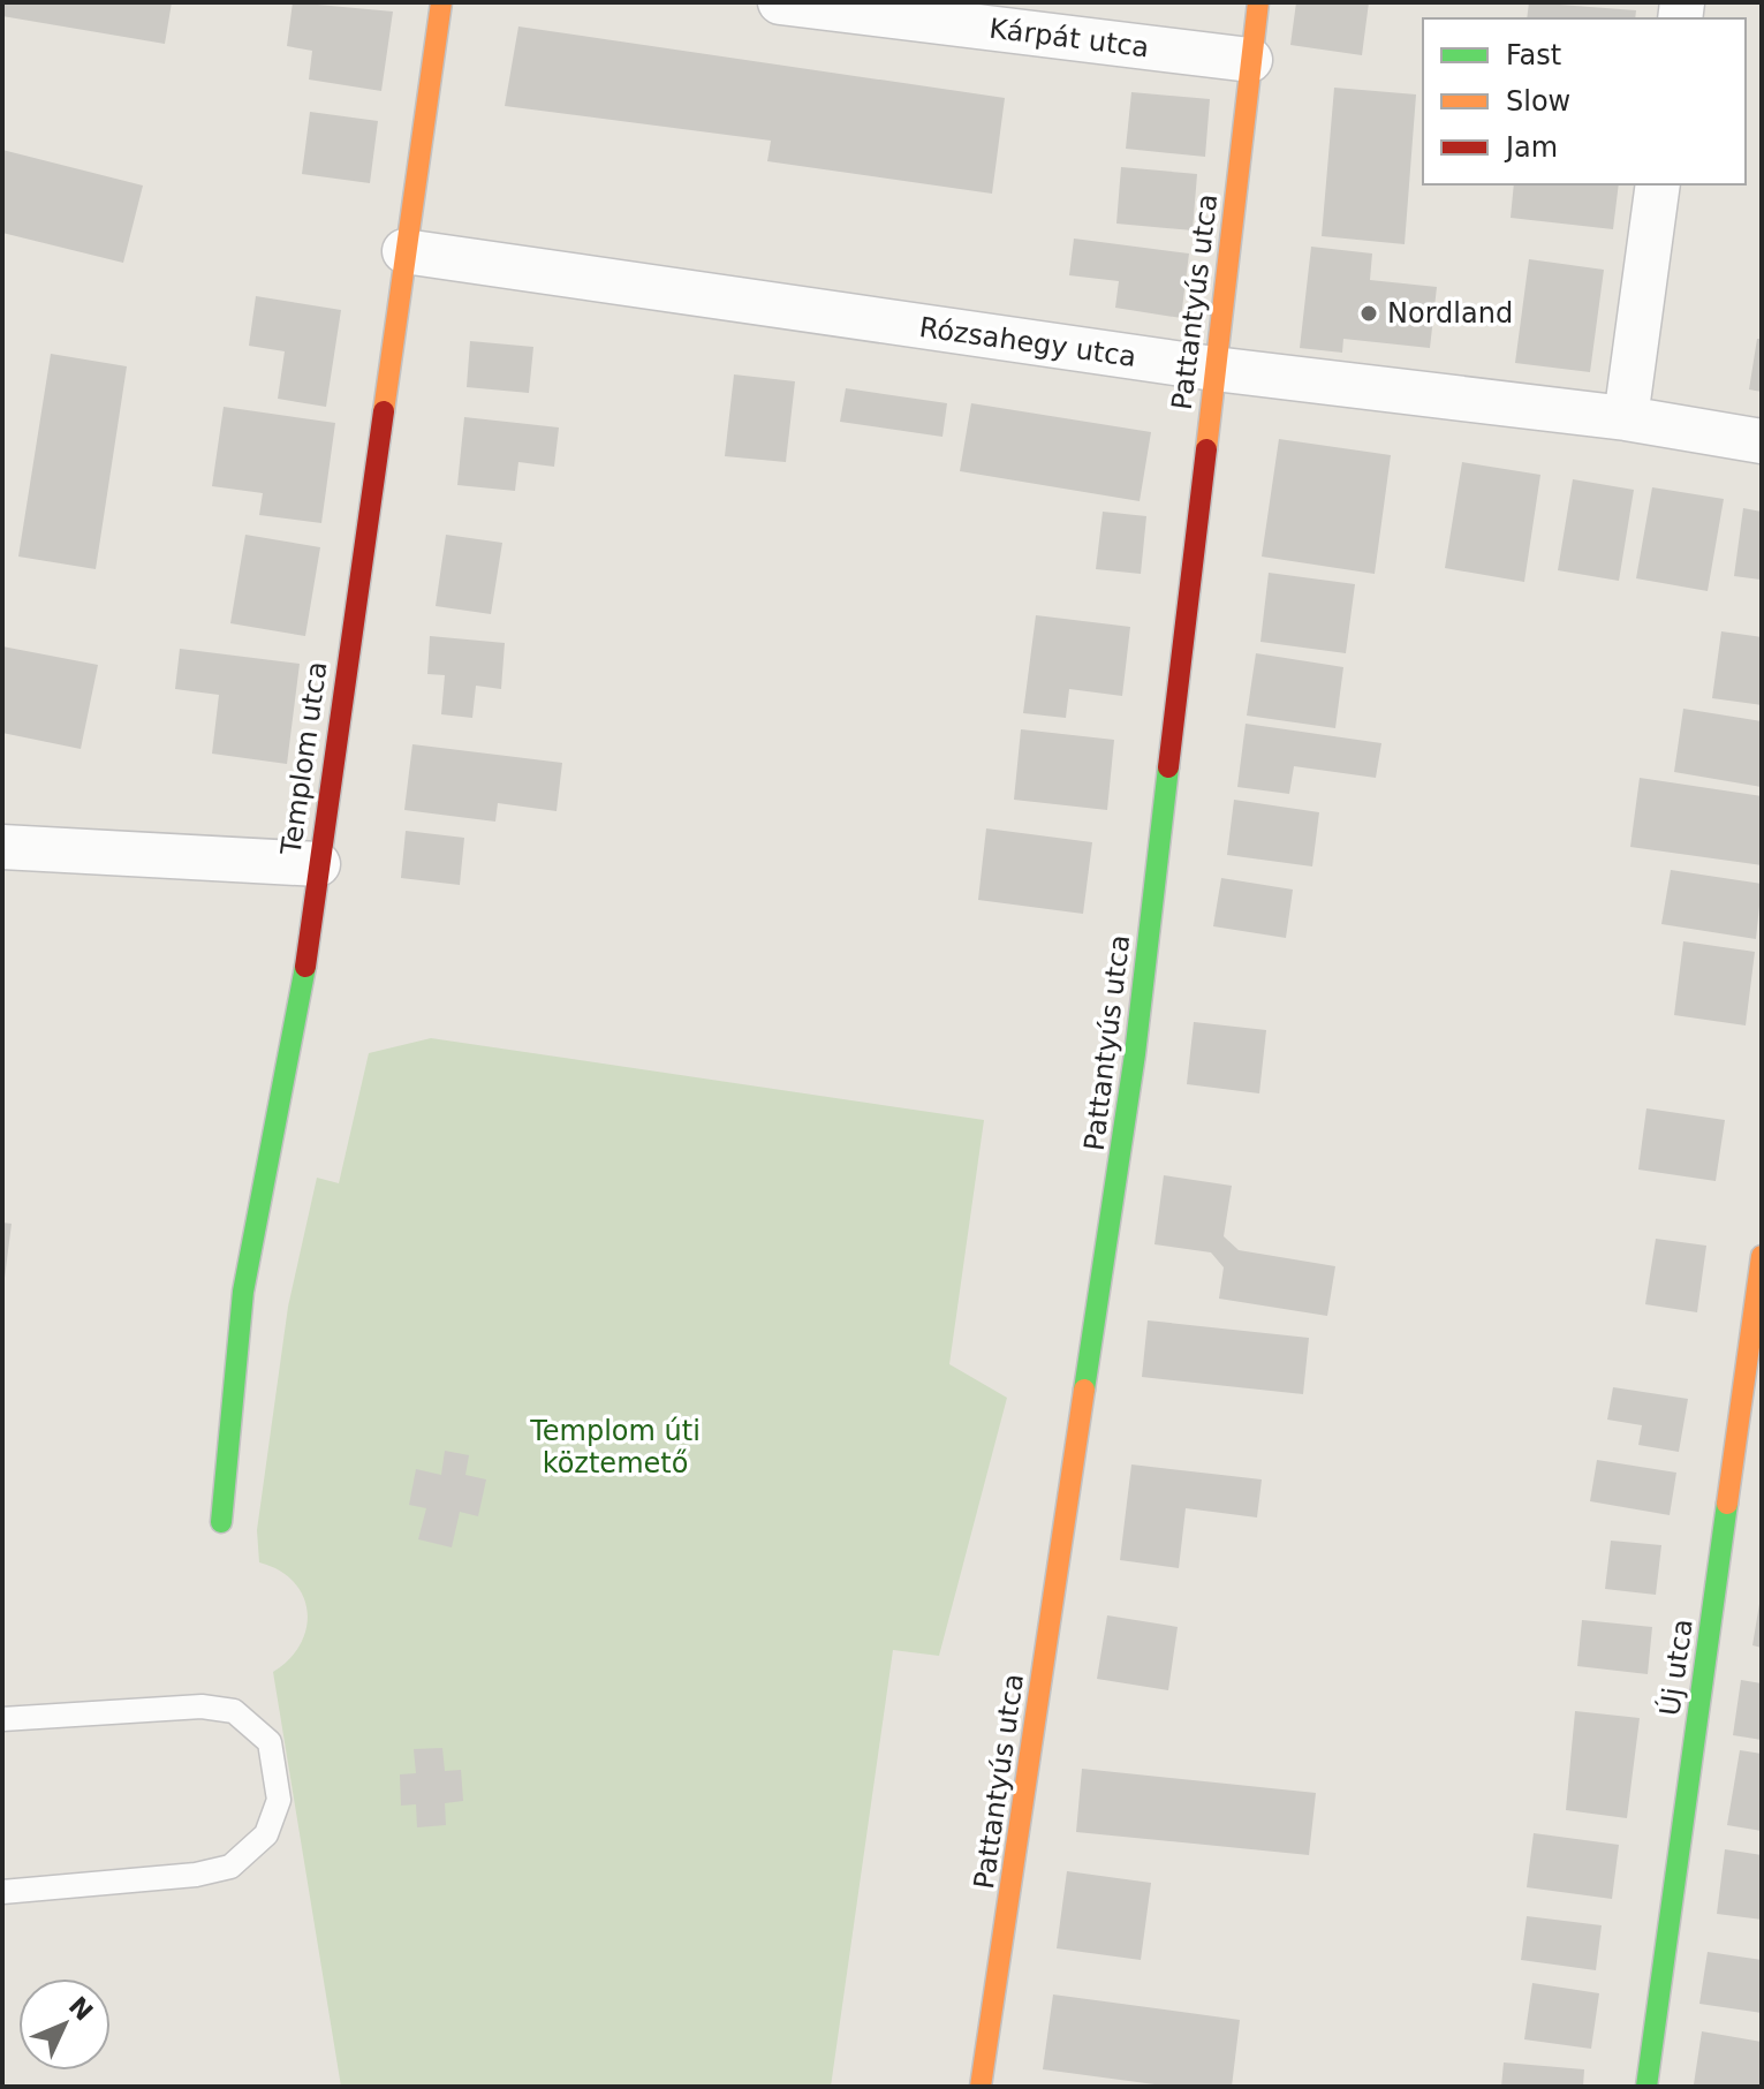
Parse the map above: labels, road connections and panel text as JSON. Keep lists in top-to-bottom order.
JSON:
{
  "streets": {
    "street": [
      "Kárpát utca",
      "Pattantyús utca",
      "Rózsahegy utca",
      "Templom utca",
      "Új utca"
    ]
  },
  "crossings": [
    ["Kárpát utca", "Pattantyús utca"],
    ["Pattantyús utca", "Rózsahegy utca"],
    ["Rózsahegy utca", "Templom utca"]
  ],
  "parks": ["Templom úti köztemető"],
  "places": ["Nordland"],
  "legend": ["Fast", "Slow", "Jam"],
  "north": "top right"
}
